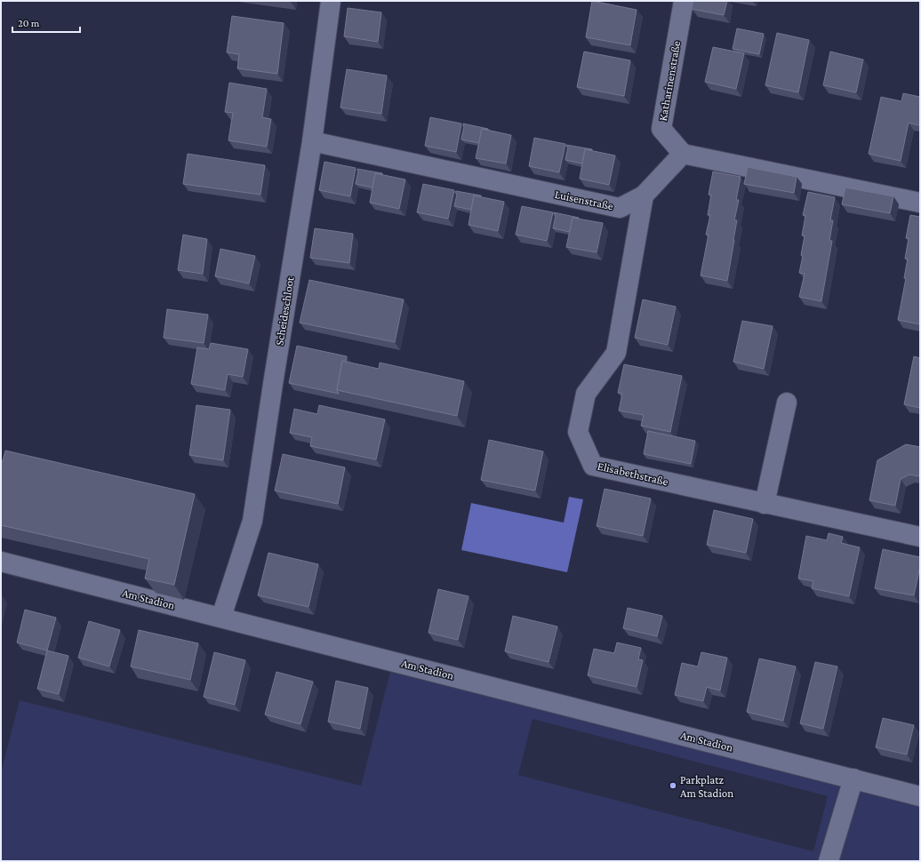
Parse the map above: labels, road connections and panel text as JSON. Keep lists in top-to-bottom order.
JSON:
{
  "streets": {
    "street": [
      "Katharinenstraße",
      "Luisenstraße",
      "Scheideschloot",
      "Elisabethstraße",
      "Am Stadion"
    ]
  },
  "crossings": [
    ["Katharinenstraße", "Luisenstraße"],
    ["Luisenstraße", "Scheideschloot"],
    ["Luisenstraße", "Elisabethstraße"],
    ["Scheideschloot", "Am Stadion"]
  ],
  "places": ["Parkplatz Am Stadion"],
  "scale_bar": "20 m"
}
